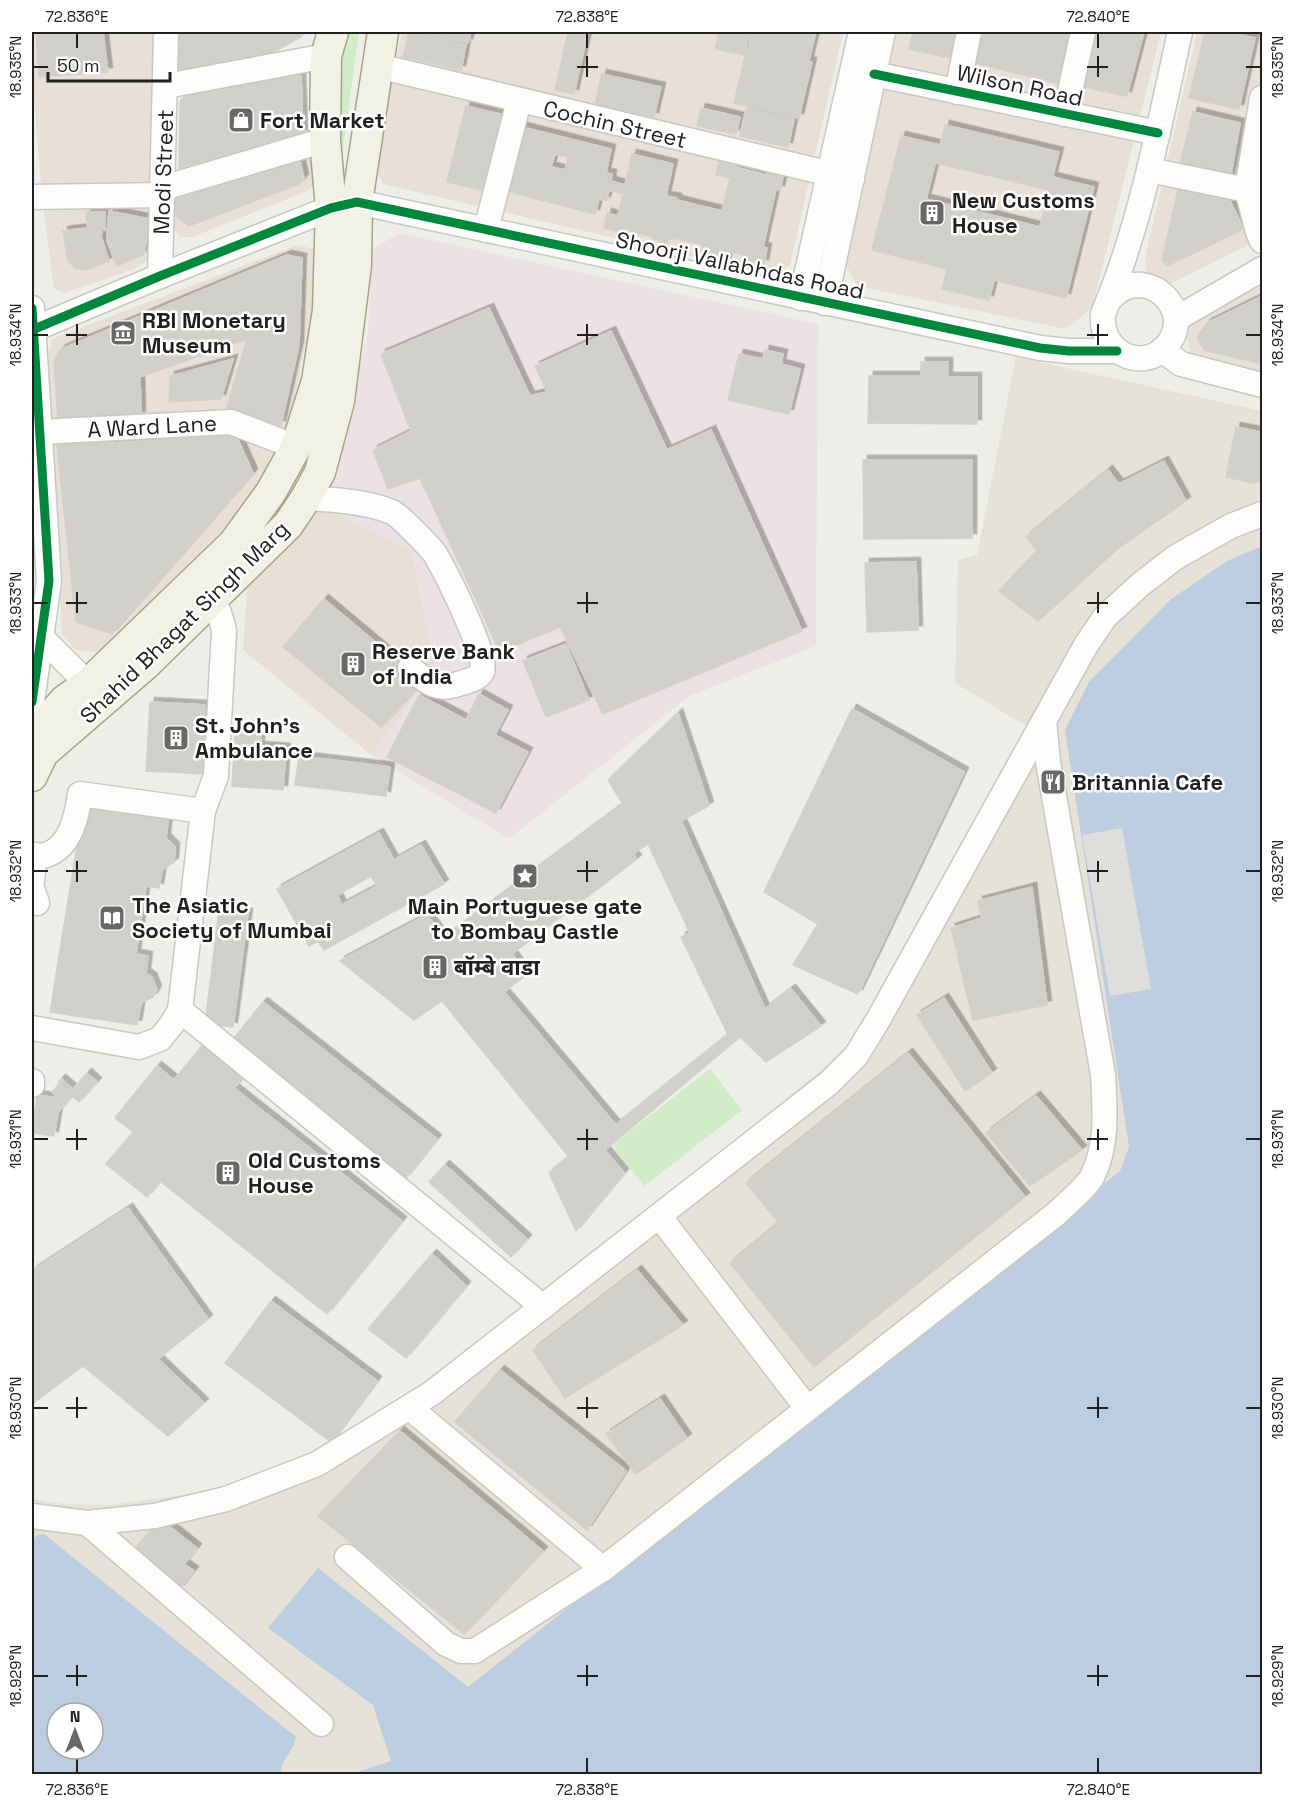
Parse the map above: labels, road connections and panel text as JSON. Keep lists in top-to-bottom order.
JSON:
{
  "streets": {
    "main road": ["Shahid Bhagat Singh Marg"],
    "street": [
      "Wilson Road",
      "Cochin Street",
      "Modi Street",
      "Shoorji Vallabhdas Road",
      "A Ward Lane"
    ]
  },
  "crossings": [
    ["Cochin Street", "Shahid Bhagat Singh Marg"],
    ["Shoorji Vallabhdas Road", "Shahid Bhagat Singh Marg"],
    ["A Ward Lane", "Shahid Bhagat Singh Marg"]
  ],
  "places": {
    "shop": ["Fort Market"],
    "building": [
      "New Customs House",
      "Reserve Bank of India",
      "St. John's Ambulance",
      "बॉम्बे वाडा",
      "Old Customs House"
    ],
    "museum": ["RBI Monetary Museum"],
    "restaurant": ["Britannia Cafe"],
    "place": ["Main Portuguese gate to Bombay Castle"],
    "library": ["The Asiatic Society of Mumbai"]
  },
  "scale_bar": "50 m",
  "north": "top",
  "coordinates": [
    "72.836°E",
    "72.838°E",
    "72.840°E",
    "18.935°N",
    "18.934°N",
    "18.933°N",
    "18.932°N",
    "18.931°N",
    "18.930°N",
    "18.929°N"
  ]
}
